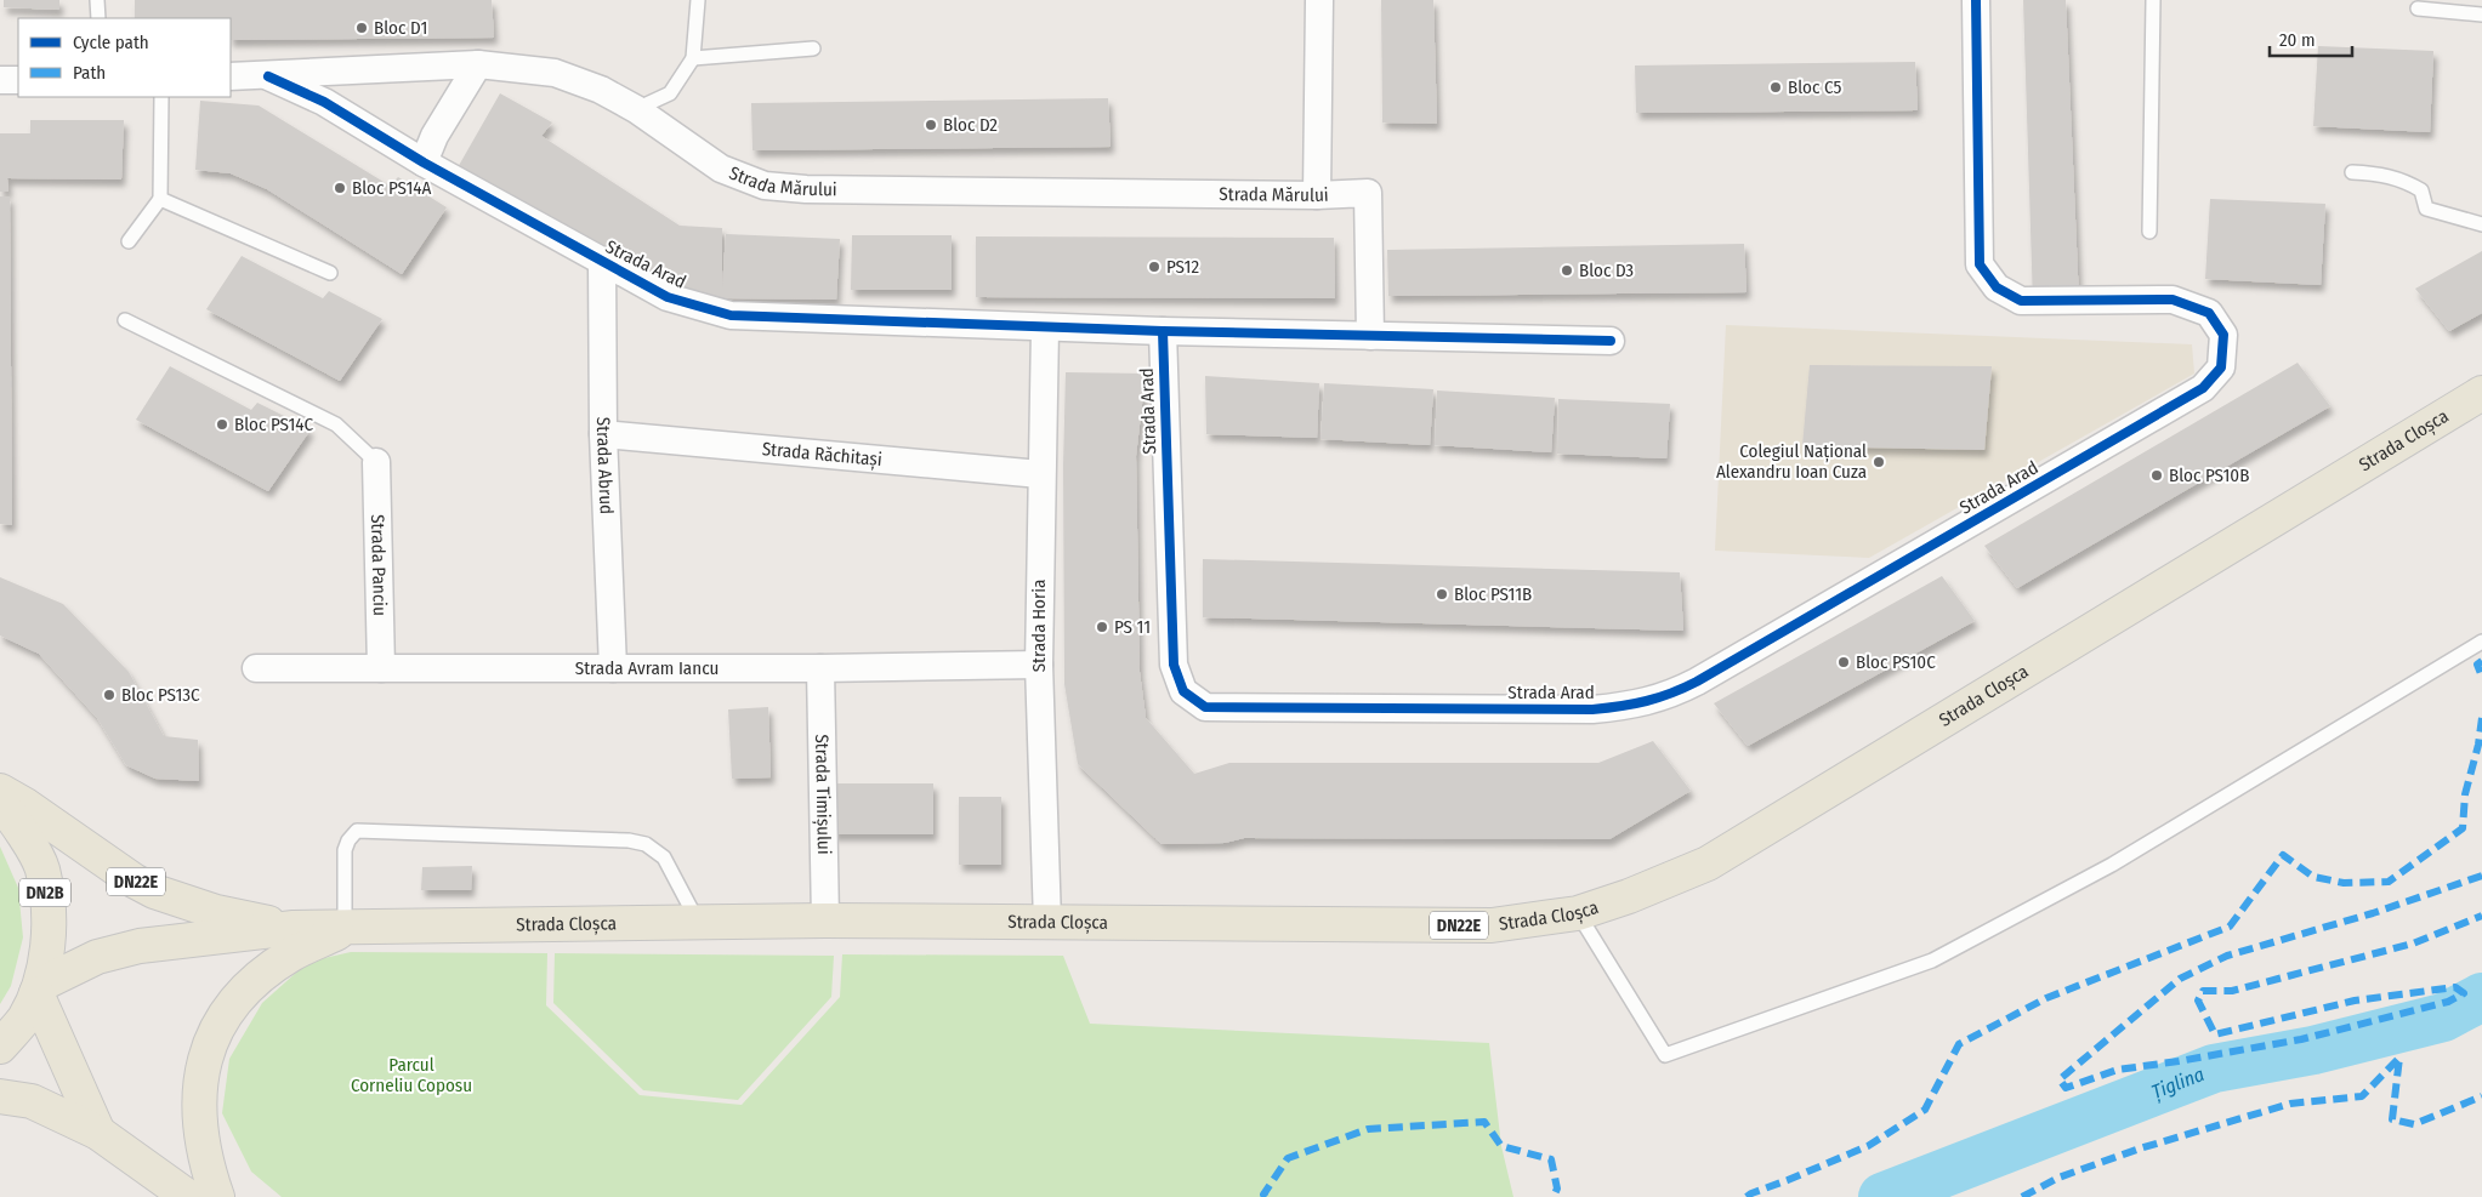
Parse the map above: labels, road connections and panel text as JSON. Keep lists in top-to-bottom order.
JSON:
{
  "streets": {
    "main road": ["Strada Cloșca", "DN22E", "DN2B"],
    "street": [
      "Strada Mărului",
      "Strada Arad",
      "Strada Răchitași",
      "Strada Abrud",
      "Strada Panciu",
      "Strada Horia",
      "Strada Avram Iancu",
      "Strada Timișului"
    ]
  },
  "crossings": [
    ["Strada Mărului", "Strada Arad"],
    ["Strada Arad", "Strada Abrud"],
    ["Strada Arad", "Strada Horia"],
    ["Strada Cloșca", "Strada Horia"],
    ["Strada Cloșca", "Strada Timișului"],
    ["Strada Cloșca", "DN2B"],
    ["Strada Răchitași", "Strada Abrud"],
    ["Strada Răchitași", "Strada Horia"],
    ["Strada Abrud", "Strada Avram Iancu"],
    ["Strada Panciu", "Strada Avram Iancu"],
    ["Strada Horia", "Strada Avram Iancu"],
    ["Strada Avram Iancu", "Strada Timișului"]
  ],
  "water": ["Țiglina"],
  "parks": ["Parcul Corneliu Coposu"],
  "places": [
    "Bloc D1",
    "Bloc C5",
    "Bloc D2",
    "Bloc PS14A",
    "PS12",
    "Bloc D3",
    "Bloc PS14C",
    "Colegiul Național Alexandru Ioan Cuza",
    "Bloc PS10B",
    "Bloc PS11B",
    "PS 11",
    "Bloc PS10C",
    "Bloc PS13C"
  ],
  "legend": ["Cycle path", "Path"],
  "scale_bar": "20 m"
}
